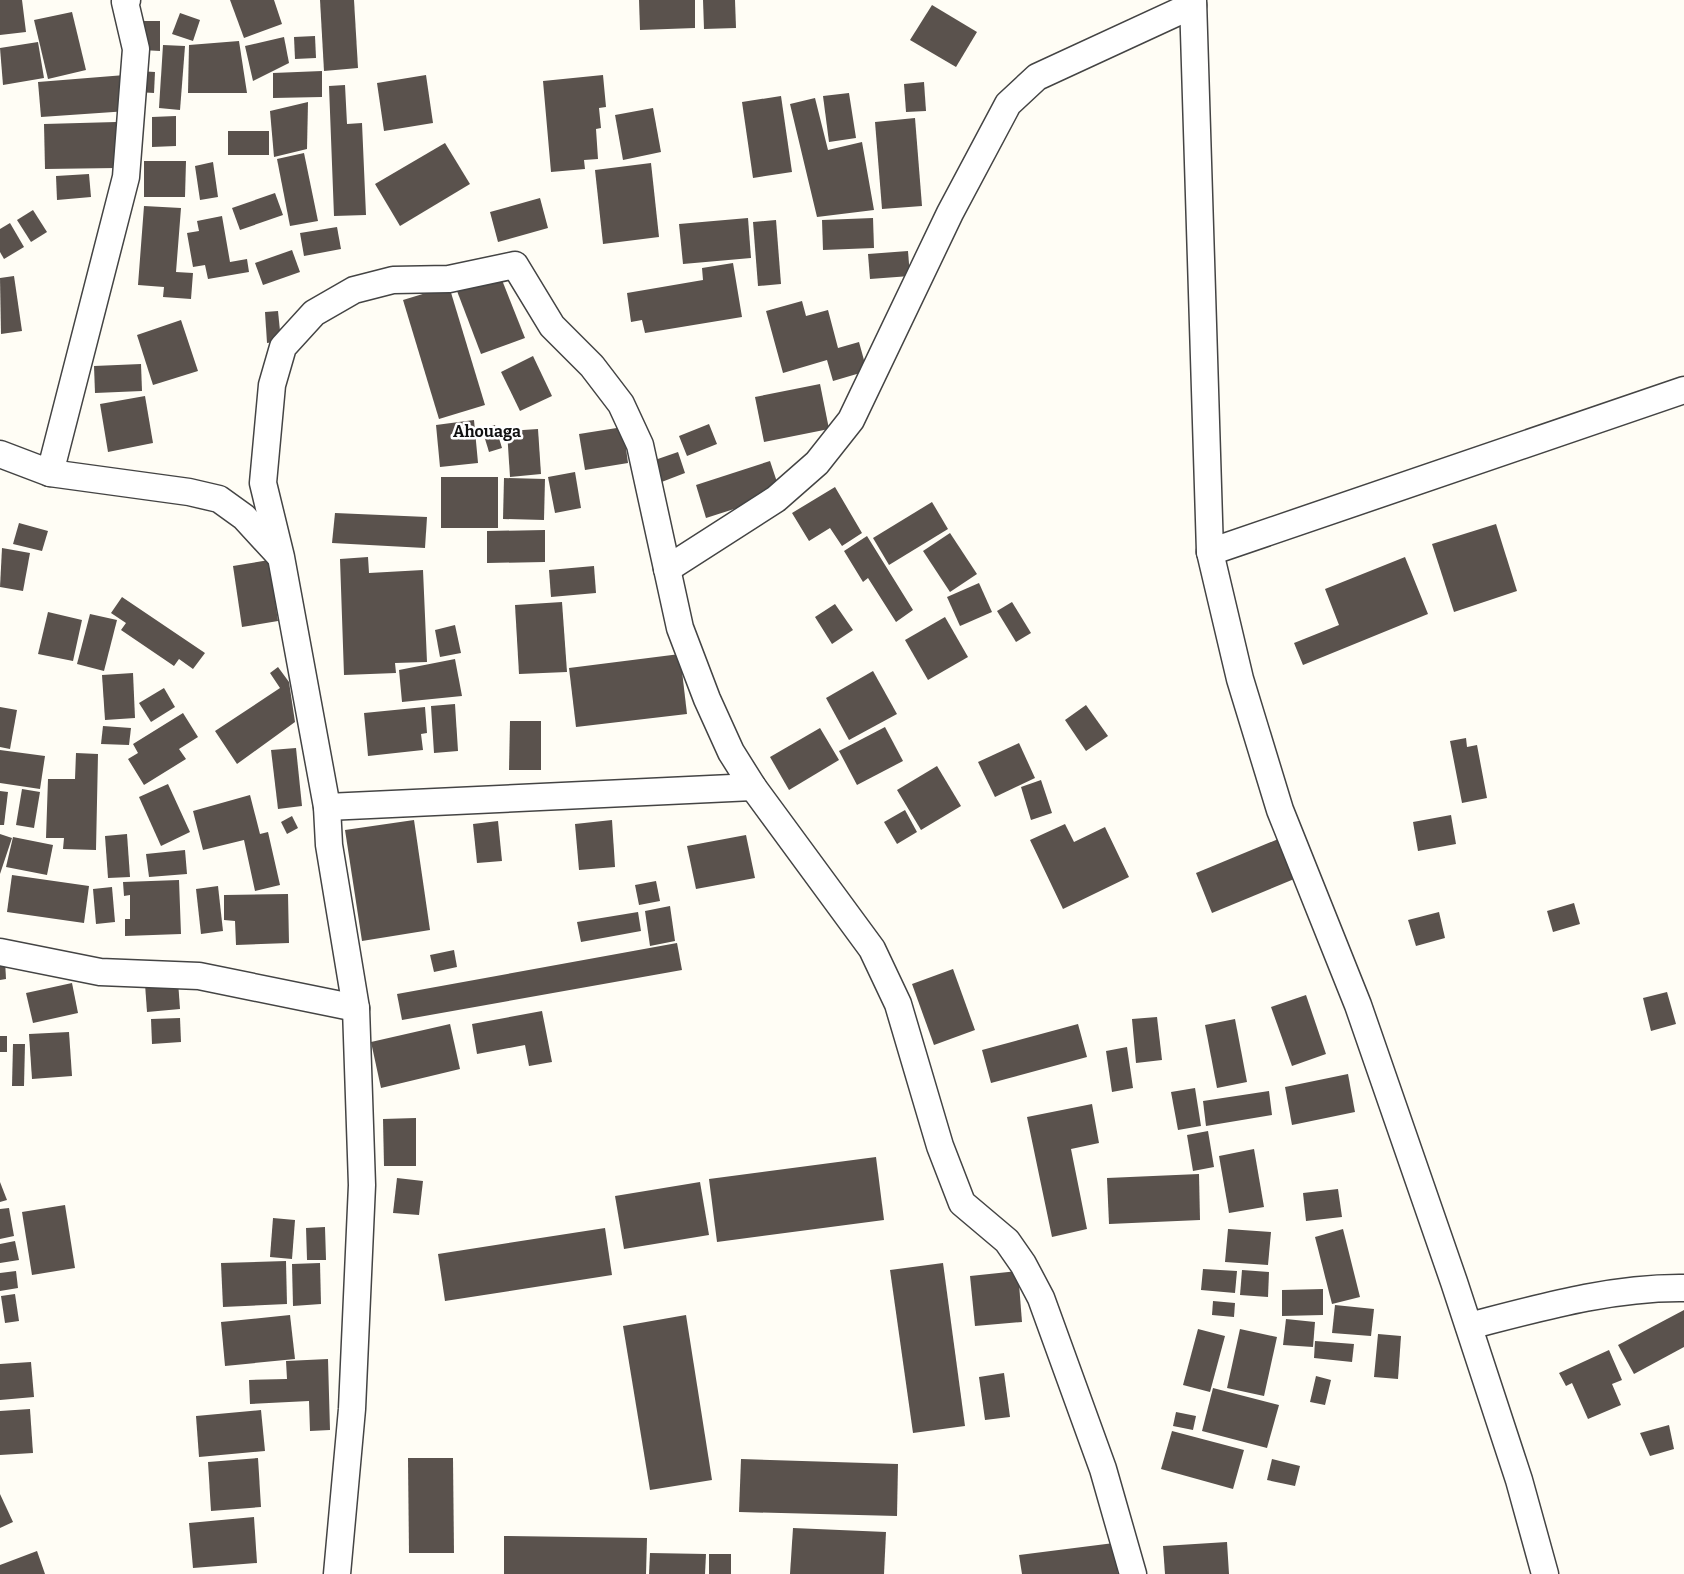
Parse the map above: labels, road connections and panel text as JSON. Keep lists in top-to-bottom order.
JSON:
{
  "districts": ["Ahouaga"]
}
